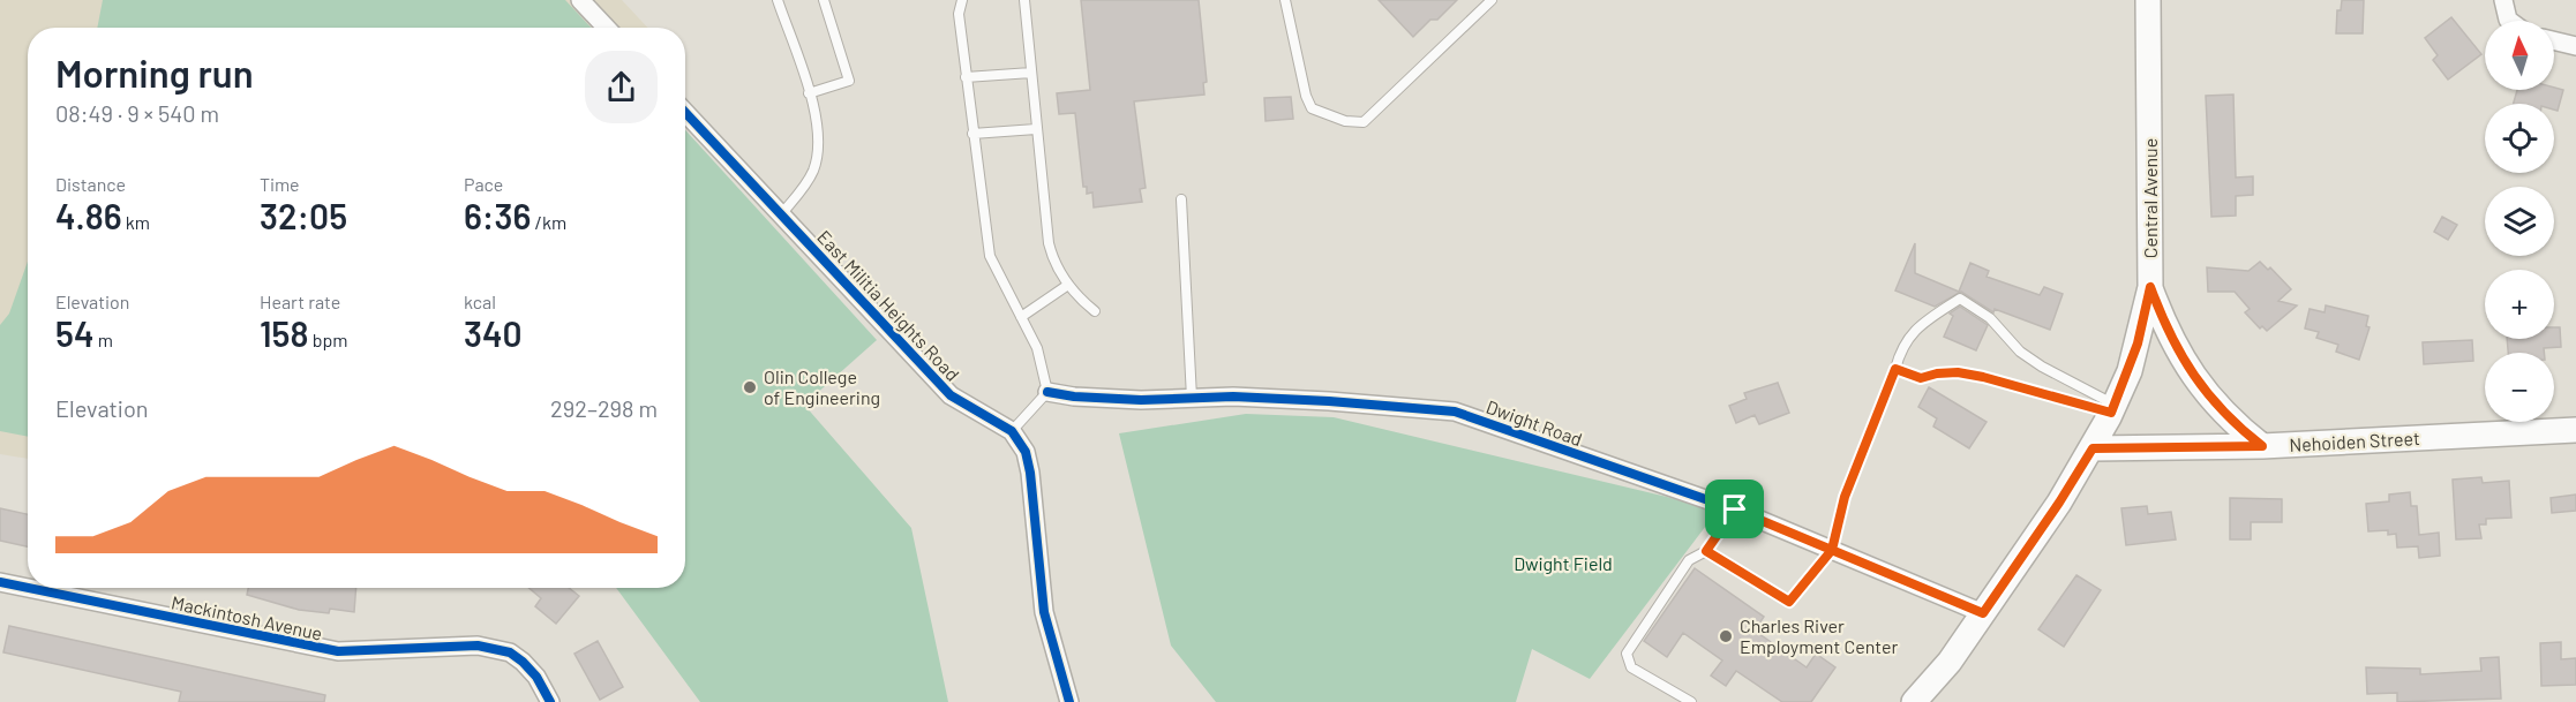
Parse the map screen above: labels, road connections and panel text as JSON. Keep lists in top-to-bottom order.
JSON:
{
  "streets": {
    "main road": ["Central Avenue", "Nehoiden Street"],
    "street": ["East Militia Heights Road", "Dwight Road", "Mackintosh Avenue"]
  },
  "crossings": [
    ["Central Avenue", "Dwight Road"],
    ["Central Avenue", "Nehoiden Street"]
  ],
  "parks": ["Dwight Field"],
  "places": ["Olin College of Engineering", "Charles River Employment Center"],
  "north": "top",
  "page": {
    "map_buttons": ["+", "−"],
    "heading": ["Morning run", "08:49 · 9 × 540 m"],
    "stats": [
      ["Distance", "4.86 km"],
      ["Time", "32:05"],
      ["Pace", "6:36 /km"],
      ["Elevation", "54 m"],
      ["Heart rate", "158 bpm"],
      ["kcal", "340"]
    ],
    "chart": ["Elevation", "292–298 m"]
  }
}
